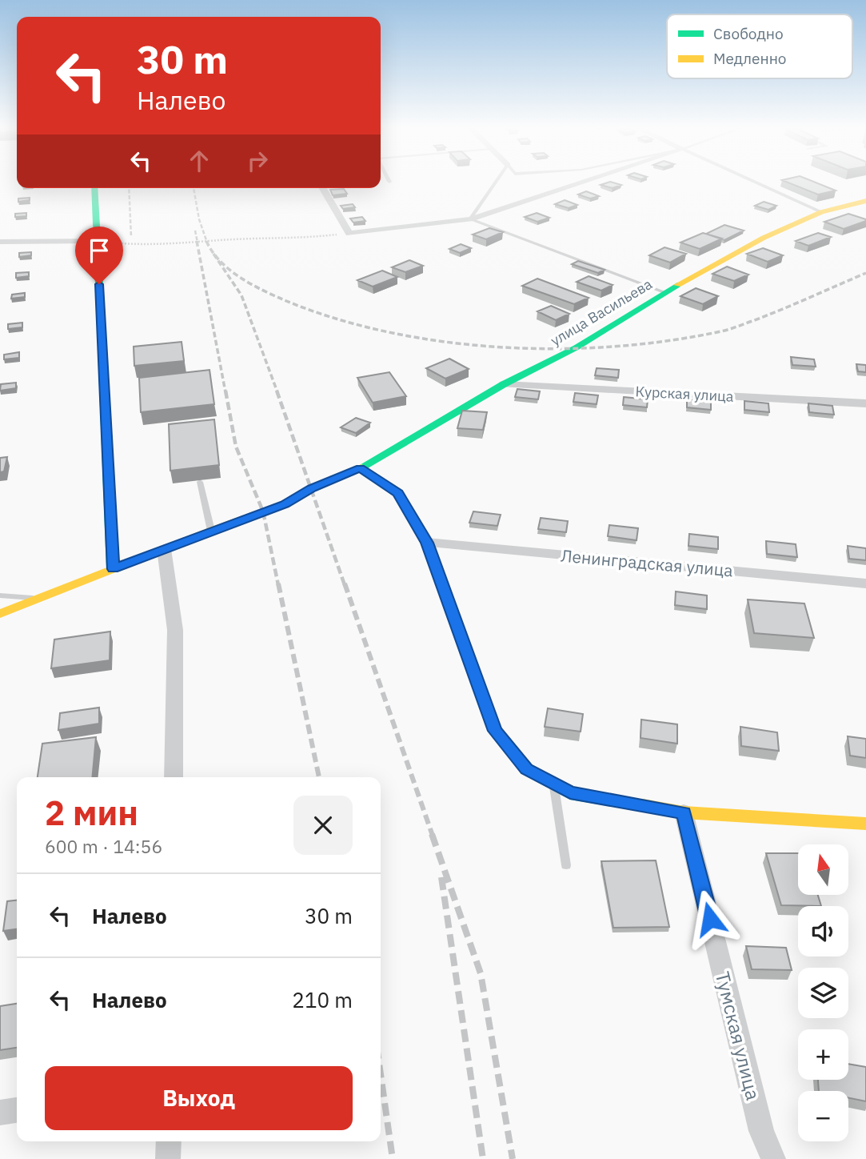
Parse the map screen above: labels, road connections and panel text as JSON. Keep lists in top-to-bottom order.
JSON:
{
  "streets": {
    "street": [
      "улица Васильева",
      "Курская улица",
      "Ленинградская улица",
      "Тумская улица"
    ]
  },
  "crossings": [
    ["улица Васильева", "Курская улица"]
  ],
  "legend": ["Свободно", "Медленно"],
  "north": "top",
  "page": {
    "turn": ["30 m", "Налево"],
    "heading": ["2 мин", "600 m · 14:56"],
    "map_buttons": ["+", "−"],
    "list": [
      {
        "name": "Налево",
        "value": "30 m"
      },
      {
        "name": "Налево",
        "value": "210 m"
      }
    ],
    "buttons": "Выход"
  }
}
